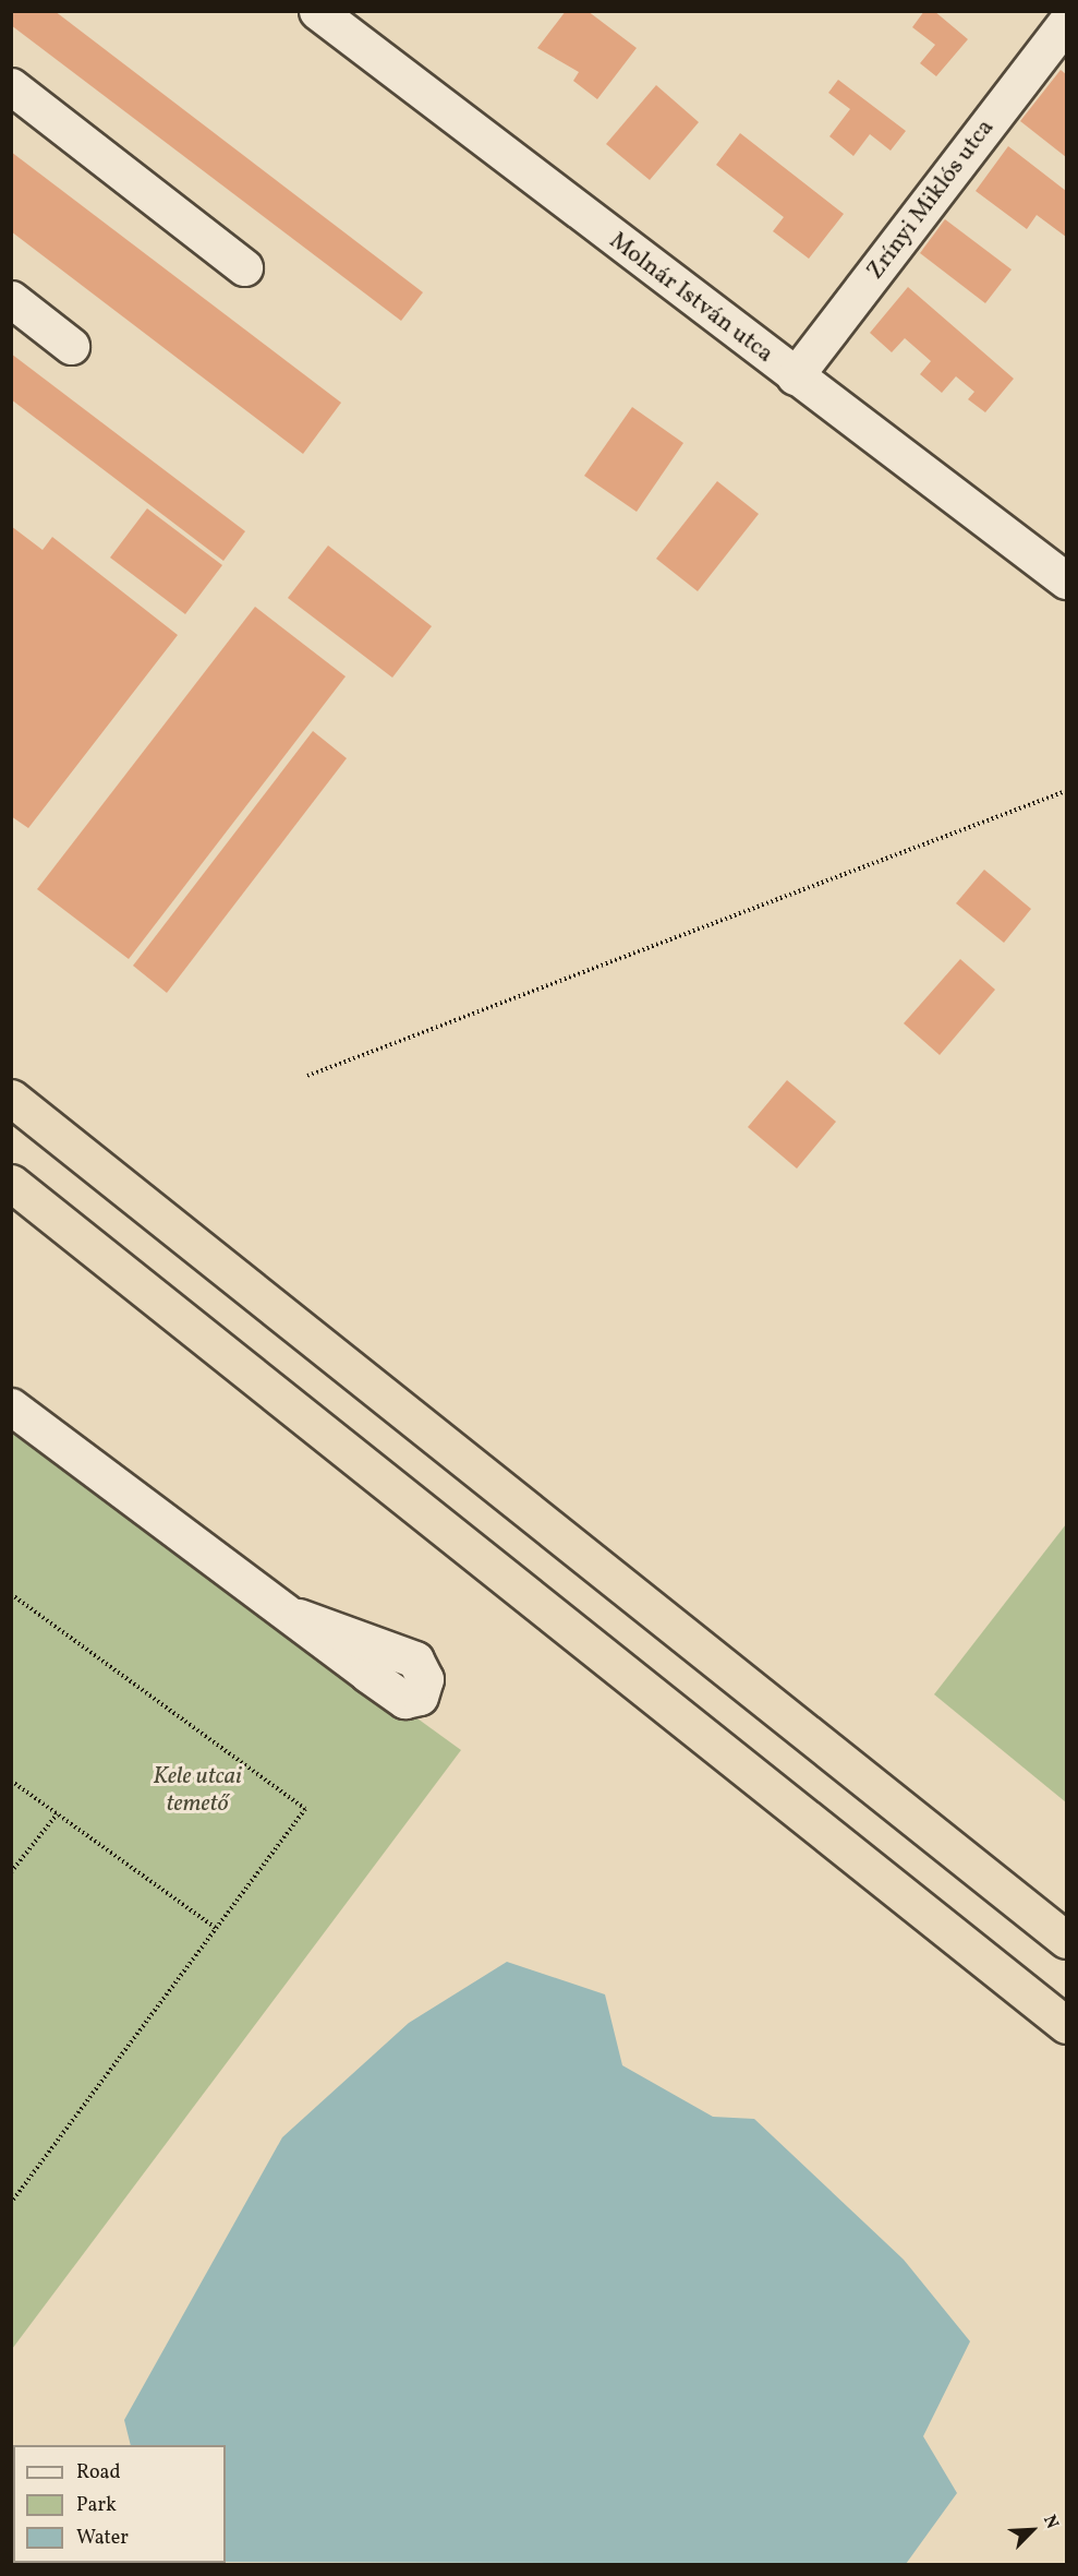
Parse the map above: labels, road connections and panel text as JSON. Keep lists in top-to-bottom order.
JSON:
{
  "streets": {
    "street": ["Zrínyi Miklós utca", "Molnár István utca"]
  },
  "crossings": [
    ["Zrínyi Miklós utca", "Molnár István utca"]
  ],
  "parks": ["Kele utcai temető"],
  "legend": ["Road", "Park", "Water"],
  "north": "top right"
}
